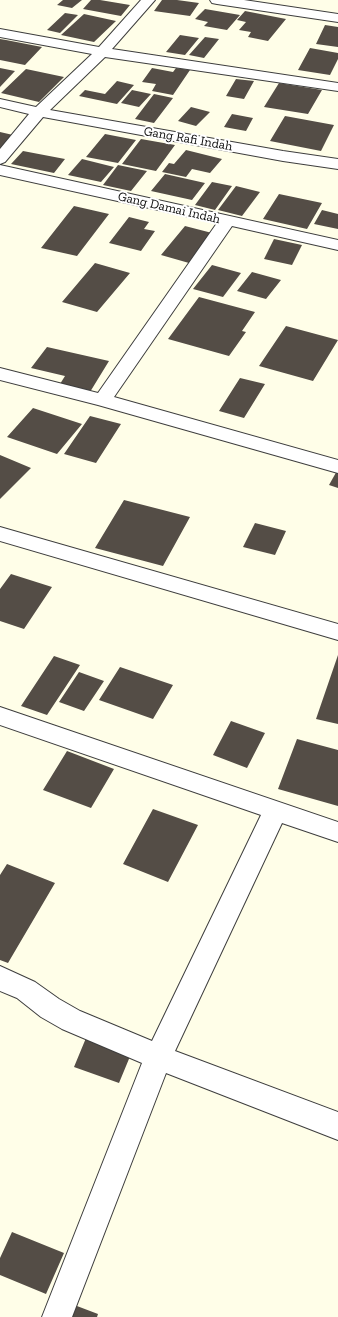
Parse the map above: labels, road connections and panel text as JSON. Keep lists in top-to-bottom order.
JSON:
{
  "streets": {
    "street": ["Gang Rafi Indah", "Gang Damai Indah"]
  }
}
